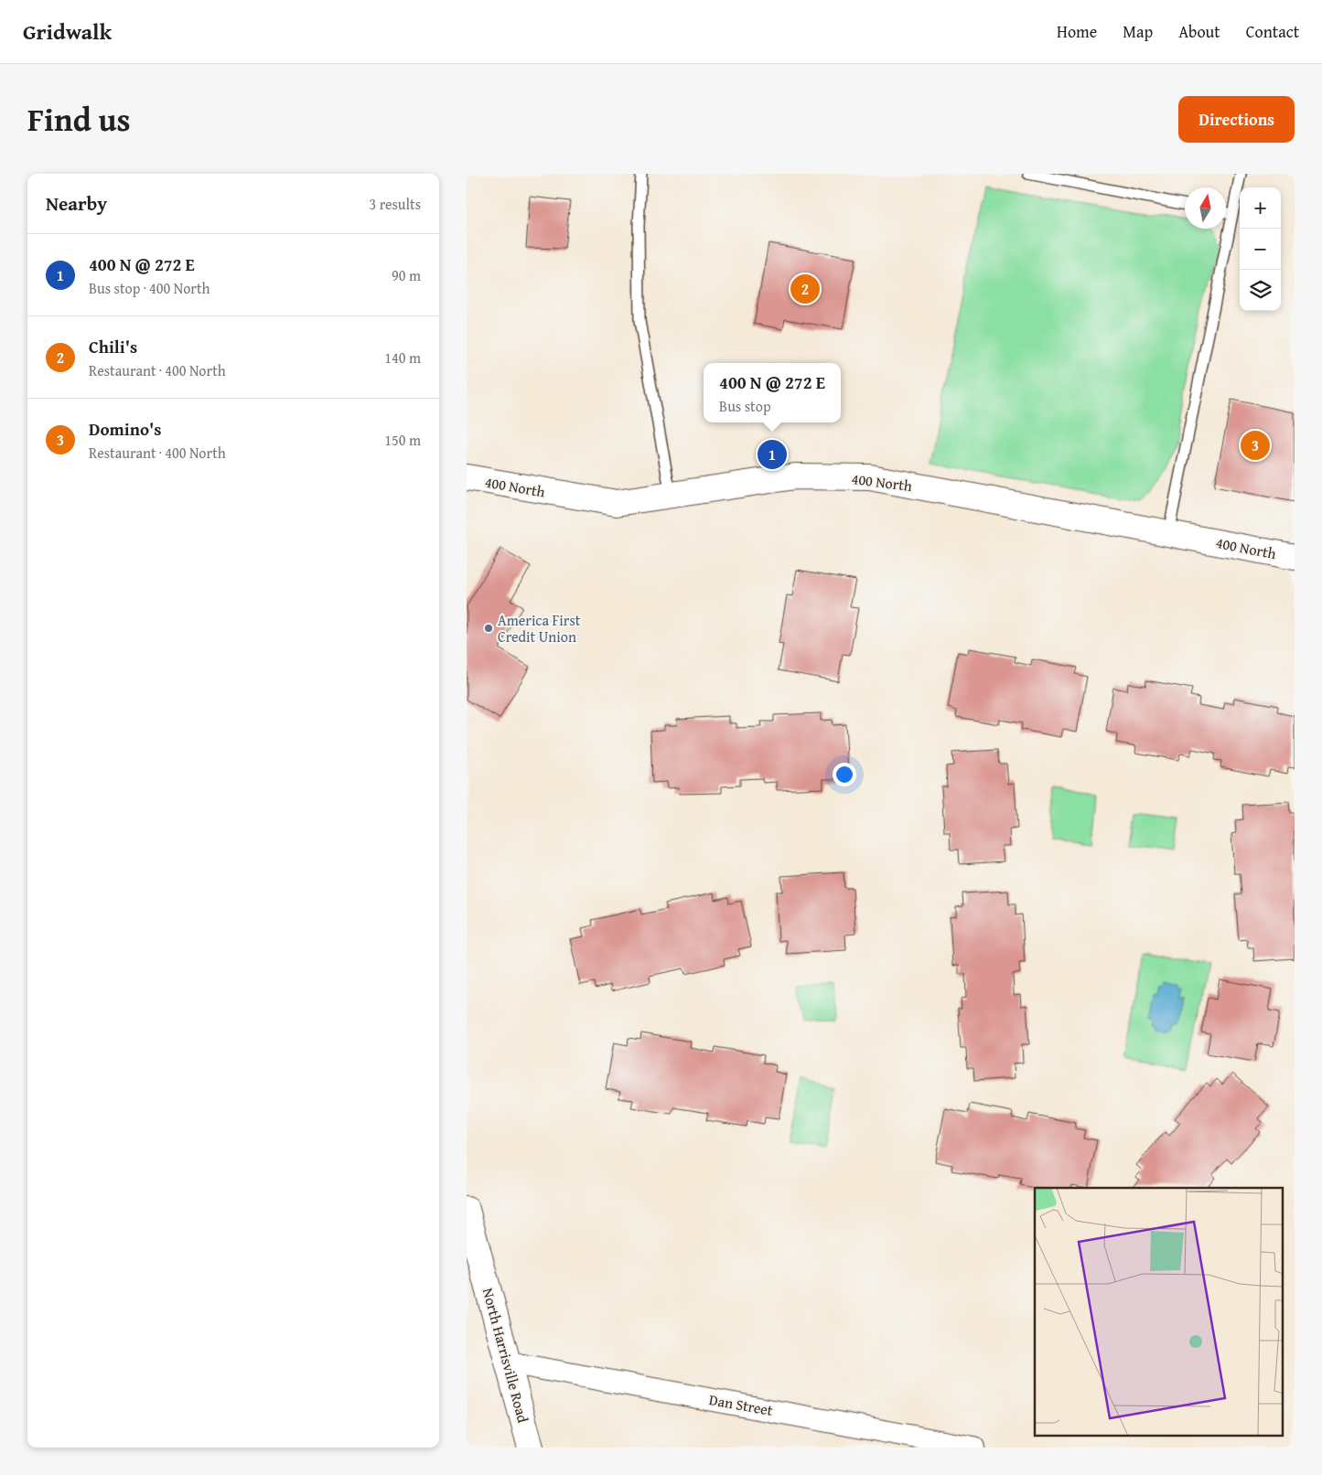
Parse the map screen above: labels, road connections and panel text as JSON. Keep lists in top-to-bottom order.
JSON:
{
  "streets": {
    "street": ["400 North", "North Harrisville Road", "Dan Street"]
  },
  "crossings": [
    ["North Harrisville Road", "Dan Street"]
  ],
  "places": ["America First Credit Union"],
  "north": "top",
  "page": {
    "header": "Gridwalk",
    "nav": [
      "Home",
      "Map",
      "About",
      "Contact"
    ],
    "title": "Find us",
    "buttons": "Directions",
    "heading": ["Nearby", "3 results"],
    "map_buttons": ["+", "−"],
    "list": [
      {
        "mark": "1",
        "name": "400 N @ 272 E",
        "note": "Bus stop · 400 North",
        "value": "90 m"
      },
      {
        "mark": "2",
        "name": "Chili's",
        "note": "Restaurant · 400 North",
        "value": "140 m"
      },
      {
        "mark": "3",
        "name": "Domino's",
        "note": "Restaurant · 400 North",
        "value": "150 m"
      }
    ],
    "pins": ["2", "3", "1"],
    "popup": ["400 N @ 272 E", "Bus stop"]
  }
}
